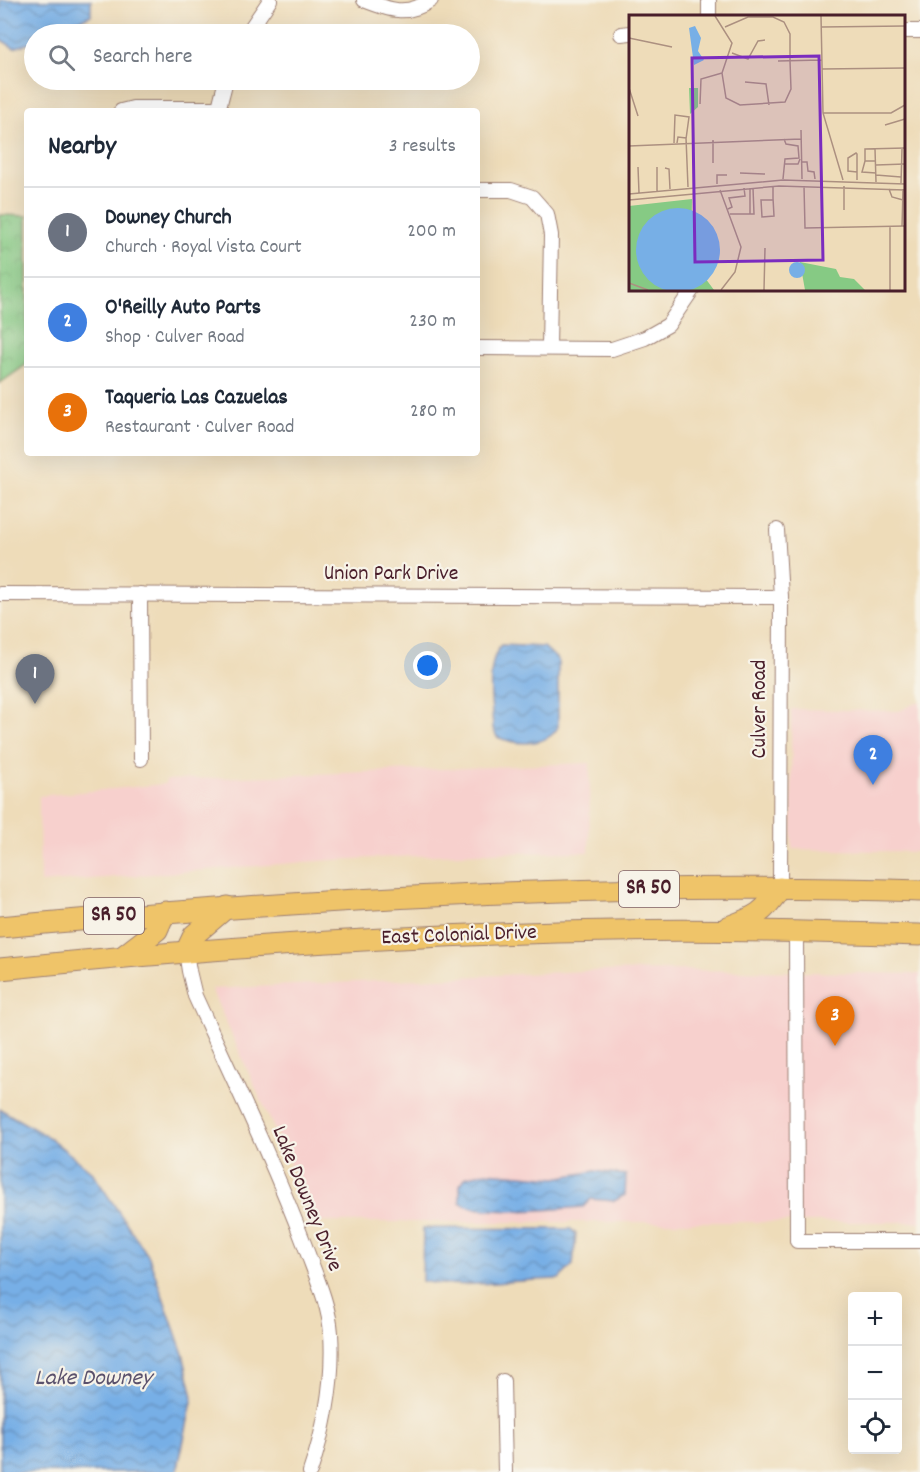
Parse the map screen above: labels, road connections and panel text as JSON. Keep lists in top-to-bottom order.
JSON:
{
  "streets": {
    "highway": ["SR 50", "East Colonial Drive"],
    "street": ["Union Park Drive", "Culver Road", "Lake Downey Drive"]
  },
  "crossings": [
    ["Union Park Drive", "Culver Road"],
    ["Culver Road", "East Colonial Drive"],
    ["East Colonial Drive", "Lake Downey Drive"]
  ],
  "water": ["Lake Downey"],
  "page": {
    "search": "Search here",
    "heading": ["Nearby", "3 results"],
    "list": [
      {
        "mark": "1",
        "name": "Downey Church",
        "note": "Church · Royal Vista Court",
        "value": "200 m"
      },
      {
        "mark": "2",
        "name": "O'Reilly Auto Parts",
        "note": "Shop · Culver Road",
        "value": "230 m"
      },
      {
        "mark": "3",
        "name": "Taqueria Las Cazuelas",
        "note": "Restaurant · Culver Road",
        "value": "280 m"
      }
    ],
    "pins": ["1", "2", "3"],
    "map_buttons": ["+", "−"]
  }
}
